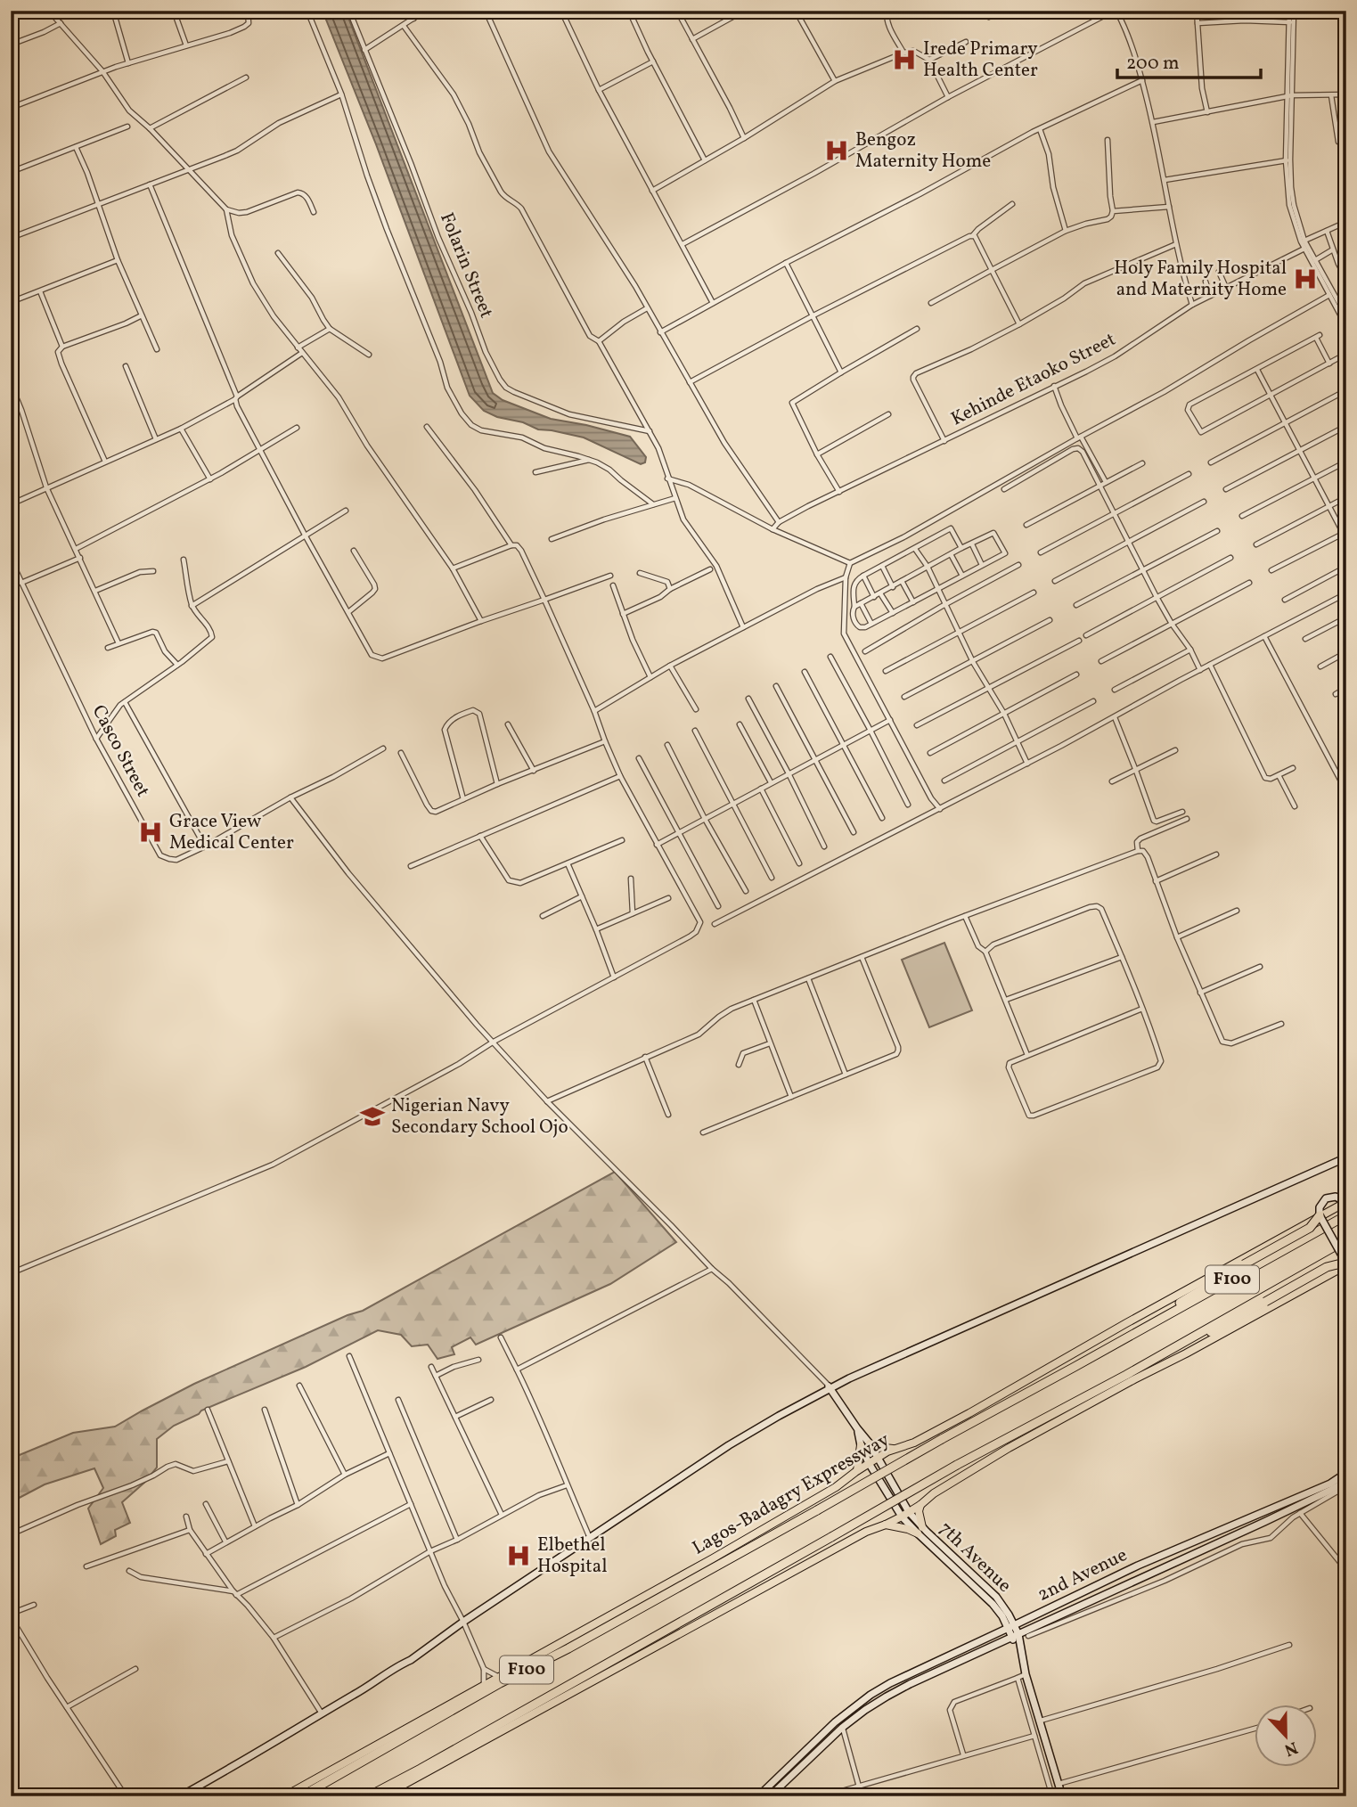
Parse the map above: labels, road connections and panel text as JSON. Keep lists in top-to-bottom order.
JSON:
{
  "streets": {
    "highway": ["F100", "Lagos-Badagry Expressway"],
    "main road": ["7th Avenue", "2nd Avenue"],
    "street": ["Folarin Street", "Kehinde Etaoko Street", "Casco Street"]
  },
  "crossings": [
    ["7th Avenue", "2nd Avenue"]
  ],
  "places": {
    "hospital": [
      "Irede Primary Health Center",
      "Bengoz Maternity Home",
      "Holy Family Hospital and Maternity Home",
      "Grace View Medical Center",
      "Elbethel Hospital"
    ],
    "school or university": ["Nigerian Navy Secondary School Ojo"]
  },
  "scale_bar": "200 m",
  "north": "bottom"
}
